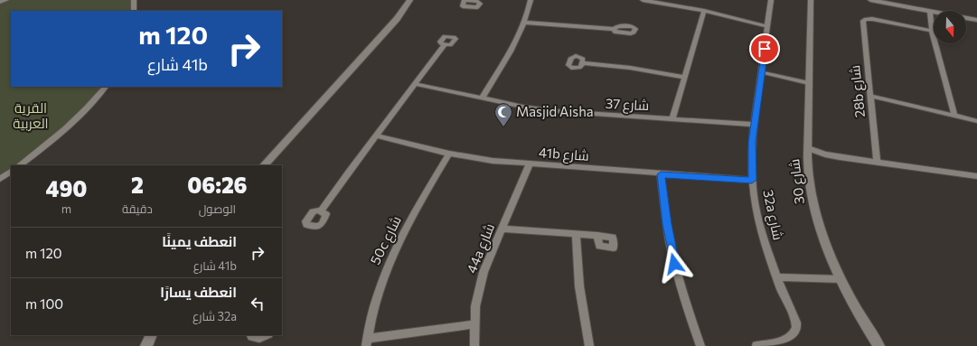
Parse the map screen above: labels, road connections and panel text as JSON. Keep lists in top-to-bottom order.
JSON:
{
  "streets": {
    "street": [
      "28b شارع",
      "شارع 37",
      "41b شارع",
      "شارع 30",
      "32a شارع",
      "50c شارع",
      "44a شارع"
    ]
  },
  "crossings": [
    ["شارع 37", "32a شارع"],
    ["41b شارع", "32a شارع"],
    ["41b شارع", "50c شارع"],
    ["41b شارع", "44a شارع"]
  ],
  "parks": ["القرية العربية"],
  "places": {
    "mosque": ["Masjid Aisha"]
  },
  "north": "bottom",
  "page": {
    "turn": ["120 m", "41b شارع"],
    "eta": [
      "06:26",
      "الوصول",
      "2",
      "دقيقة",
      "490",
      "m"
    ],
    "list": [
      {
        "name": "انعطف يمينًا",
        "note": "41b شارع",
        "value": "120 m"
      },
      {
        "name": "انعطف يسارًا",
        "note": "32a شارع",
        "value": "100 m"
      }
    ]
  }
}
